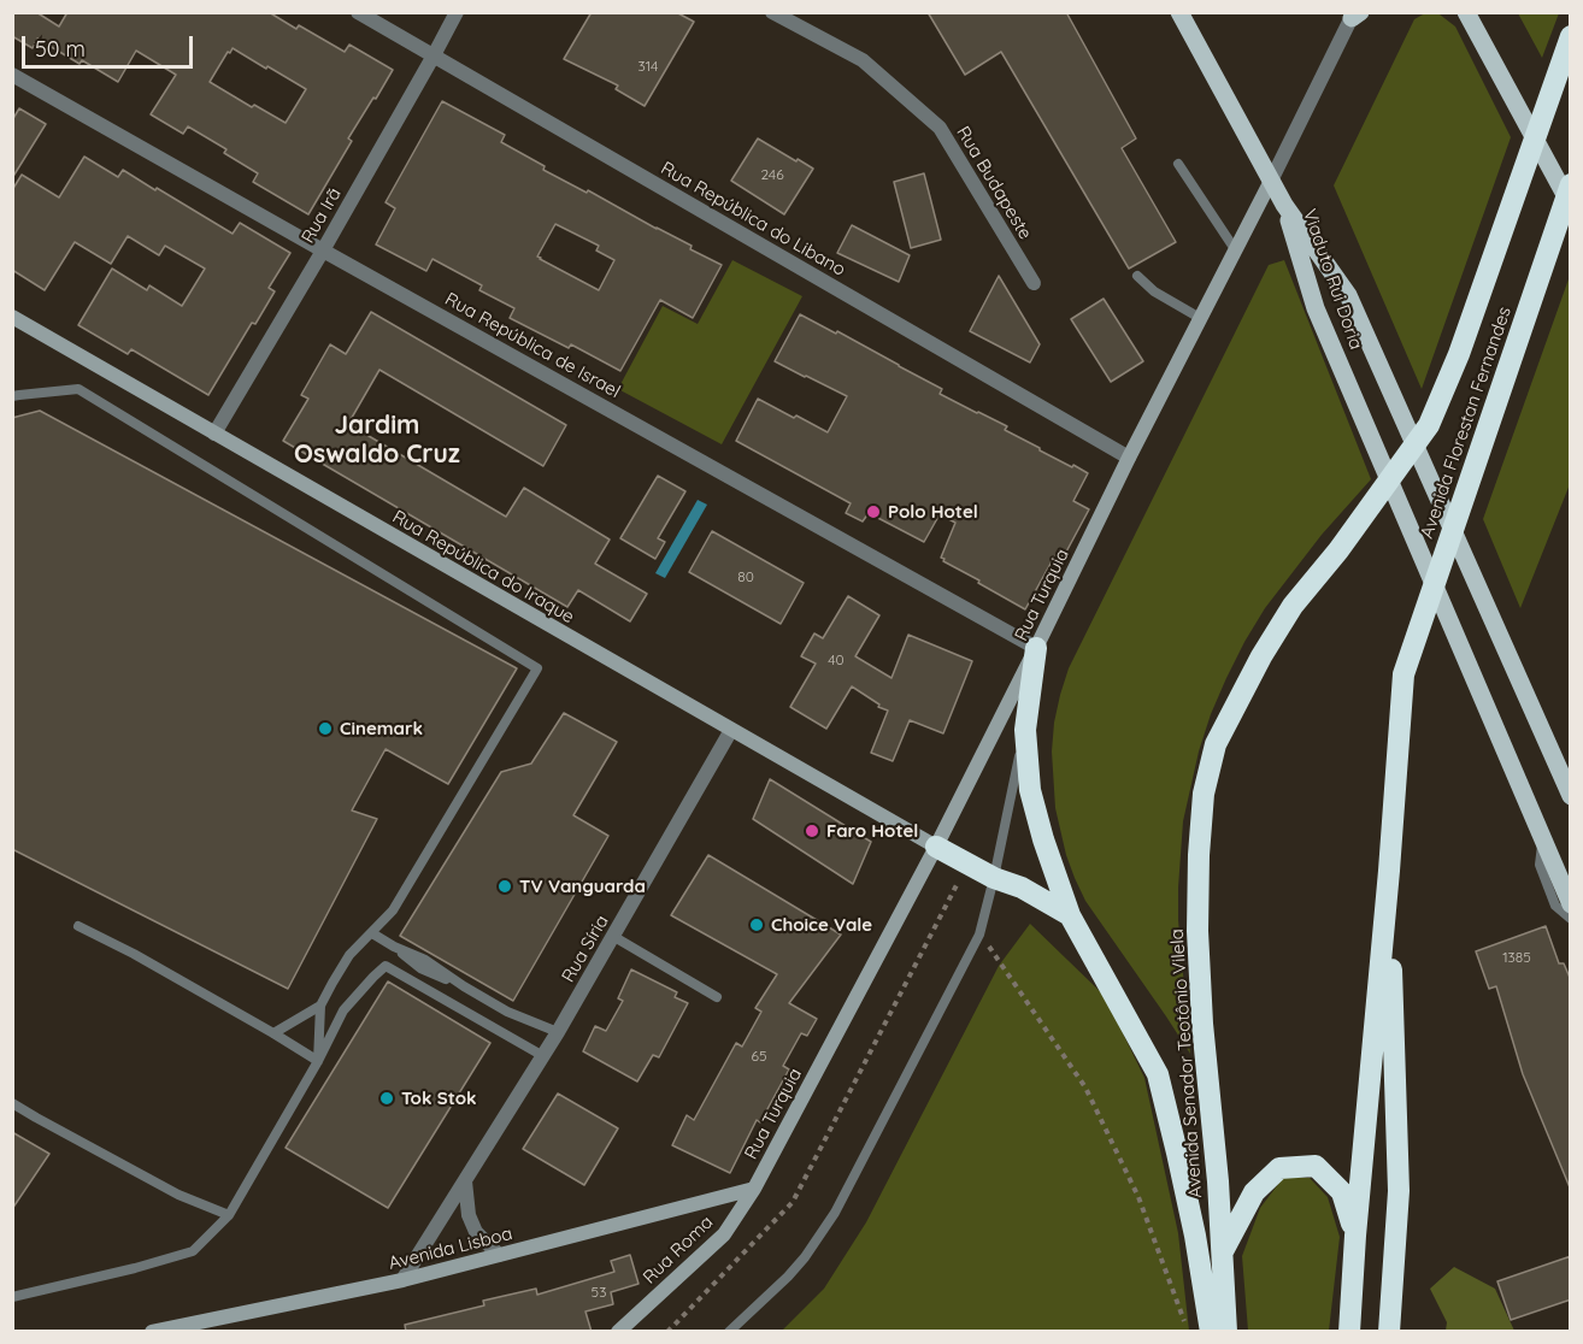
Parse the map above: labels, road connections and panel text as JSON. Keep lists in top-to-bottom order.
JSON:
{
  "streets": {
    "highway": ["Avenida Florestan Fernandes", "Avenida Senador Teotônio Vilela"],
    "main road": [
      "Viaduto Rui Doria",
      "Rua República do Iraque",
      "Rua Turquia",
      "Avenida Lisboa",
      "Rua Roma"
    ],
    "street": [
      "Rua Budapeste",
      "Rua Irã",
      "Rua República do Libano",
      "Rua República de Israel",
      "Rua Síria"
    ]
  },
  "crossings": [
    ["Rua Irã", "Rua República do Libano"],
    ["Rua Irã", "Rua República de Israel"],
    ["Rua Irã", "Rua República do Iraque"],
    ["Rua República do Libano", "Rua Turquia"],
    ["Rua República de Israel", "Rua Turquia"],
    ["Avenida Florestan Fernandes", "Avenida Senador Teotônio Vilela"],
    ["Rua República do Iraque", "Rua Turquia"],
    ["Rua República do Iraque", "Rua Síria"],
    ["Rua Turquia", "Avenida Lisboa"],
    ["Rua Turquia", "Rua Roma"],
    ["Rua Síria", "Avenida Lisboa"],
    ["Avenida Lisboa", "Rua Roma"]
  ],
  "districts": ["Jardim Oswaldo Cruz"],
  "places": [
    "Polo Hotel",
    "Cinemark",
    "Faro Hotel",
    "TV Vanguarda",
    "Choice Vale",
    "Tok Stok"
  ],
  "house_numbers": [
    "314",
    "246",
    "80",
    "40",
    "1385",
    "65",
    "53"
  ],
  "scale_bar": "50 m"
}
